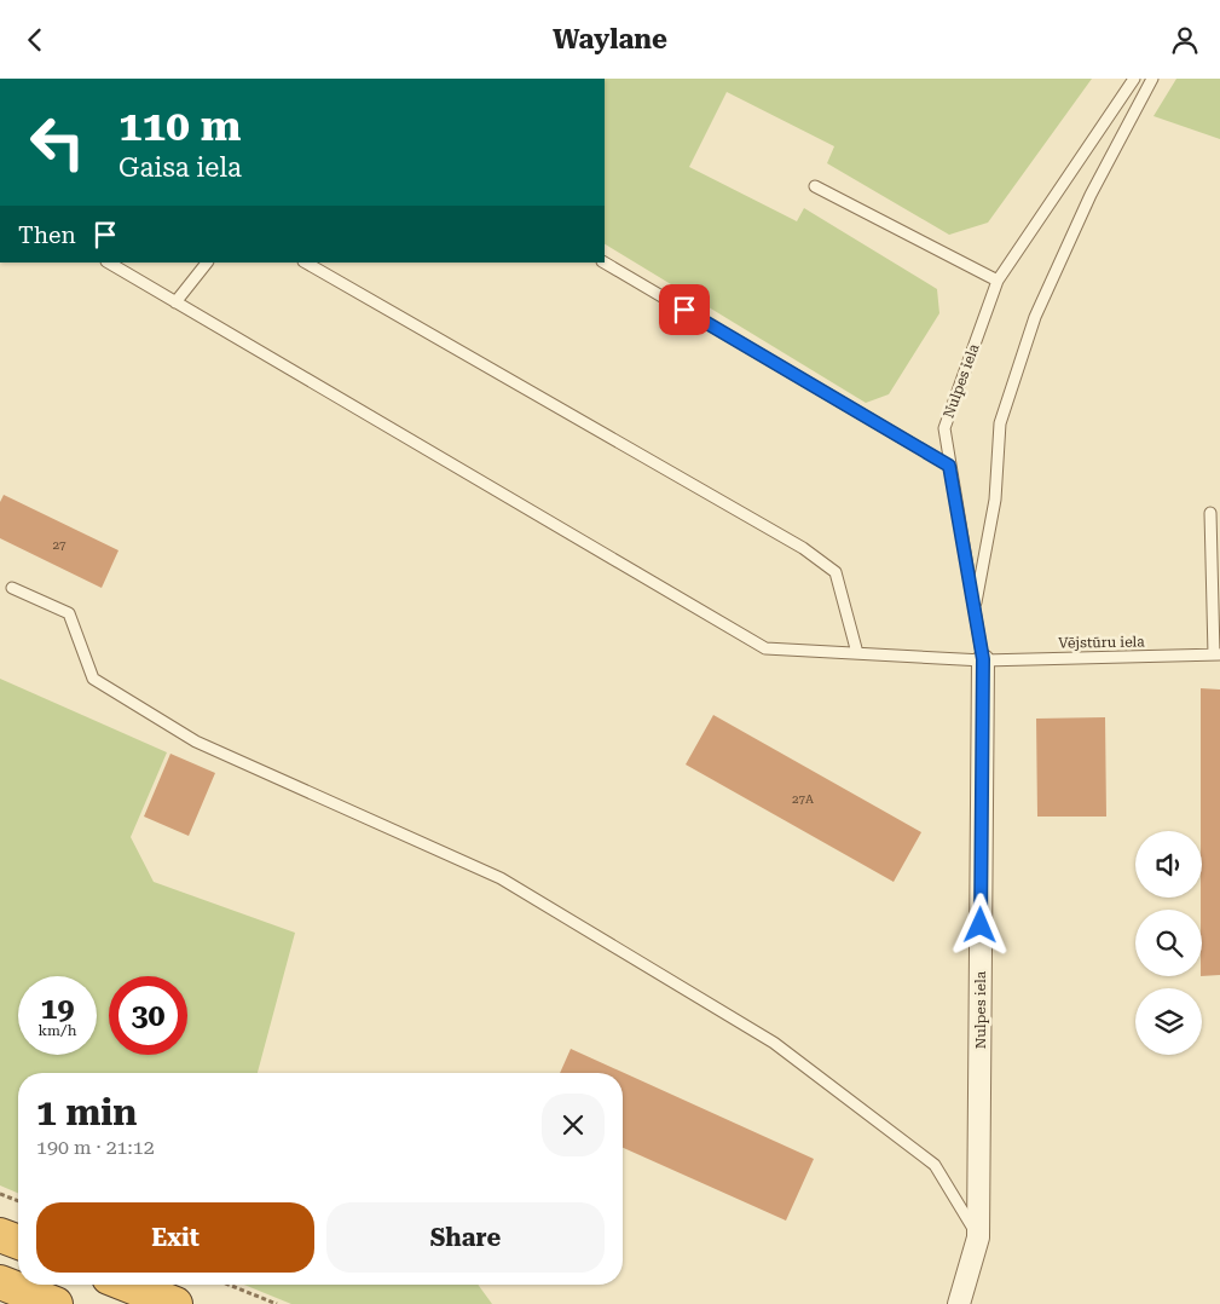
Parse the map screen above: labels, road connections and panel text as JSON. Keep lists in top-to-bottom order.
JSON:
{
  "streets": {
    "street": ["Nulpes iela"],
    "lane": ["Vējstūru iela"]
  },
  "crossings": [
    ["Nulpes iela", "Vējstūru iela"]
  ],
  "house_numbers": ["27", "27A"],
  "page": {
    "header": "Waylane",
    "turn": ["110 m", "Gaisa iela"],
    "then": "Then",
    "speed": "19 km/h",
    "limit": "30",
    "heading": ["1 min", "190 m · 21:12"],
    "buttons": ["Exit", "Share"]
  }
}
